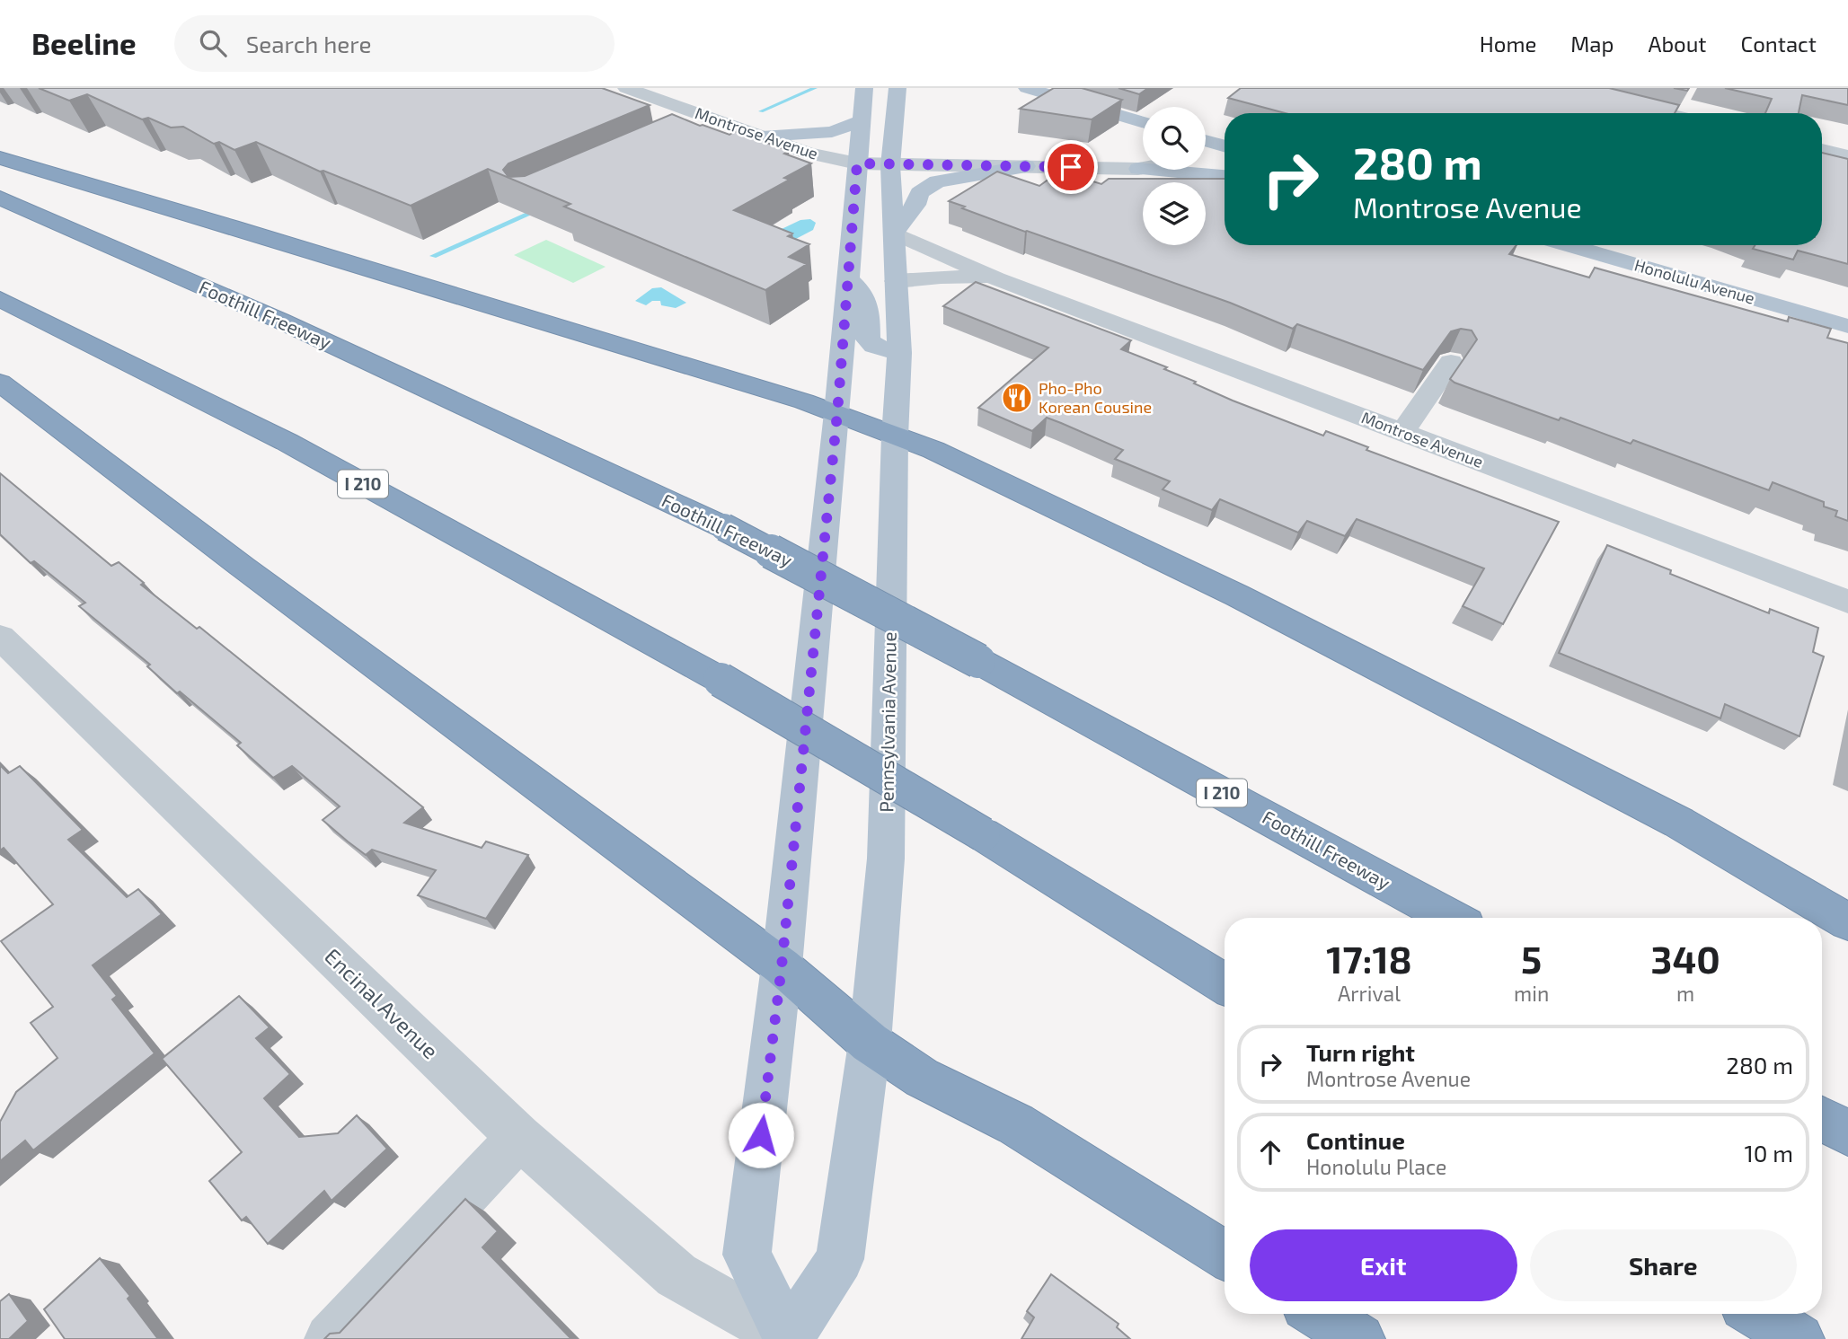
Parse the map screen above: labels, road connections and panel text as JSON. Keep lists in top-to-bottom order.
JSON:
{
  "streets": {
    "highway": ["Foothill Freeway", "I 210"],
    "main road": ["Honolulu Avenue", "Pennsylvania Avenue"],
    "street": ["Montrose Avenue", "Encinal Avenue"]
  },
  "crossings": [
    ["Montrose Avenue", "Pennsylvania Avenue"],
    ["Pennsylvania Avenue", "Encinal Avenue"]
  ],
  "places": {
    "restaurant": ["Pho-Pho Korean Cousine"]
  },
  "page": {
    "header": "Beeline",
    "search": "Search here",
    "nav": [
      "Home",
      "Map",
      "About",
      "Contact"
    ],
    "turn": ["280 m", "Montrose Avenue"],
    "eta": [
      "17:18",
      "Arrival",
      "5",
      "min",
      "340",
      "m"
    ],
    "list": [
      {
        "name": "Turn right",
        "note": "Montrose Avenue",
        "value": "280 m"
      },
      {
        "name": "Continue",
        "note": "Honolulu Place",
        "value": "10 m"
      }
    ],
    "buttons": ["Exit", "Share"]
  }
}
